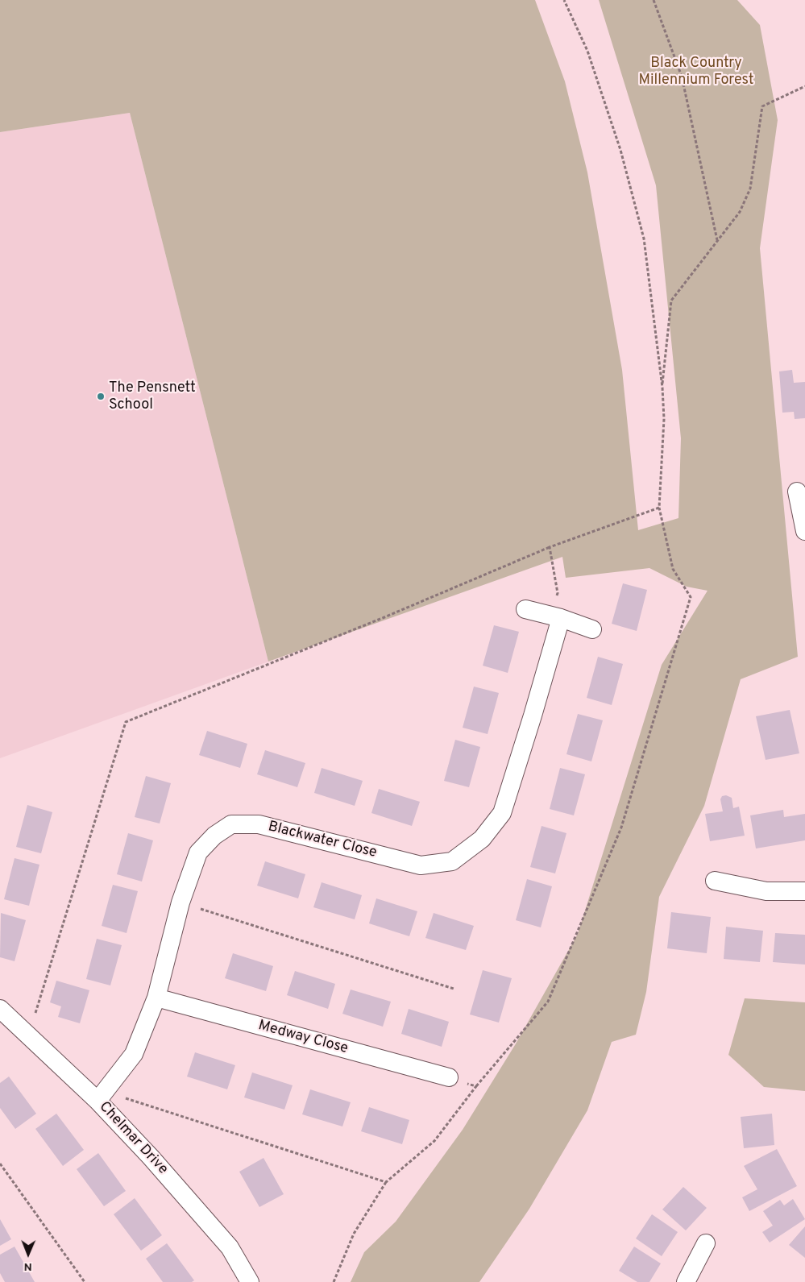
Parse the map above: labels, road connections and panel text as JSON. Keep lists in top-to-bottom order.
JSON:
{
  "streets": {
    "street": ["Blackwater Close", "Medway Close", "Chelmar Drive"]
  },
  "crossings": [
    ["Blackwater Close", "Medway Close"],
    ["Blackwater Close", "Chelmar Drive"]
  ],
  "parks": ["Black Country Millennium Forest"],
  "places": ["The Pensnett School"],
  "north": "bottom"
}
